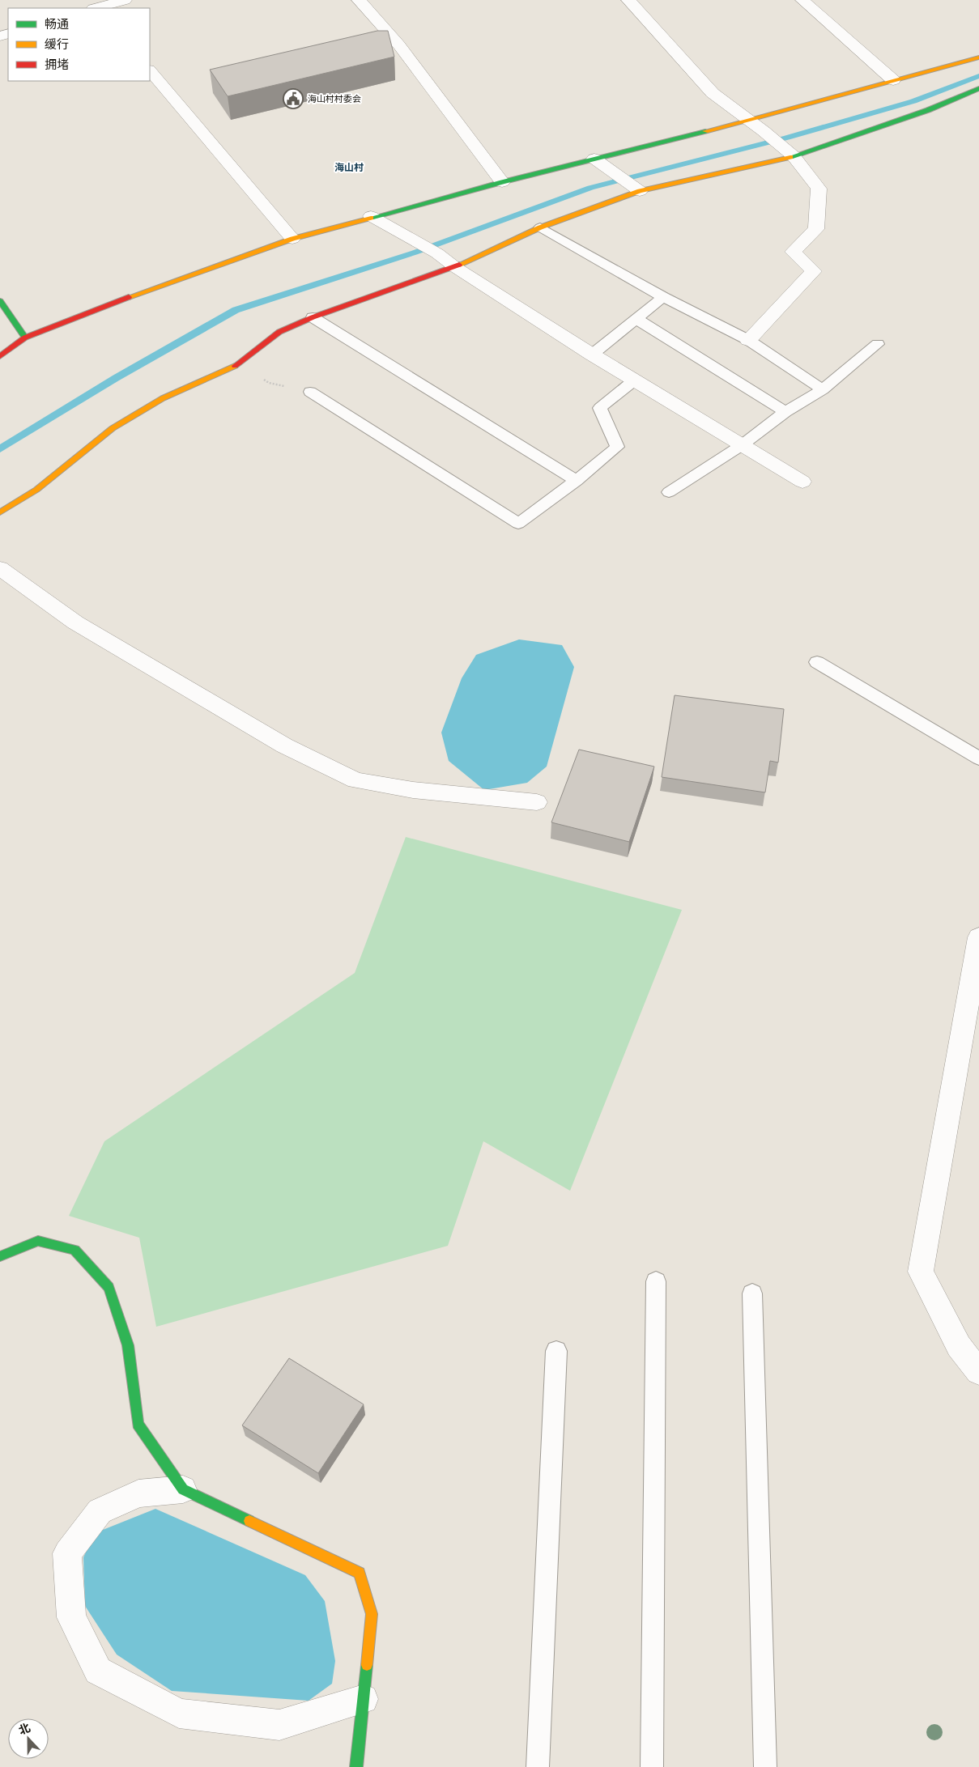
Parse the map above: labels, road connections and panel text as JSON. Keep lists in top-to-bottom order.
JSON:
{
  "districts": ["海山村"],
  "places": {
    "public building": ["海山村村委会"]
  },
  "legend": ["畅通", "缓行", "拥堵"],
  "north": "top"
}
